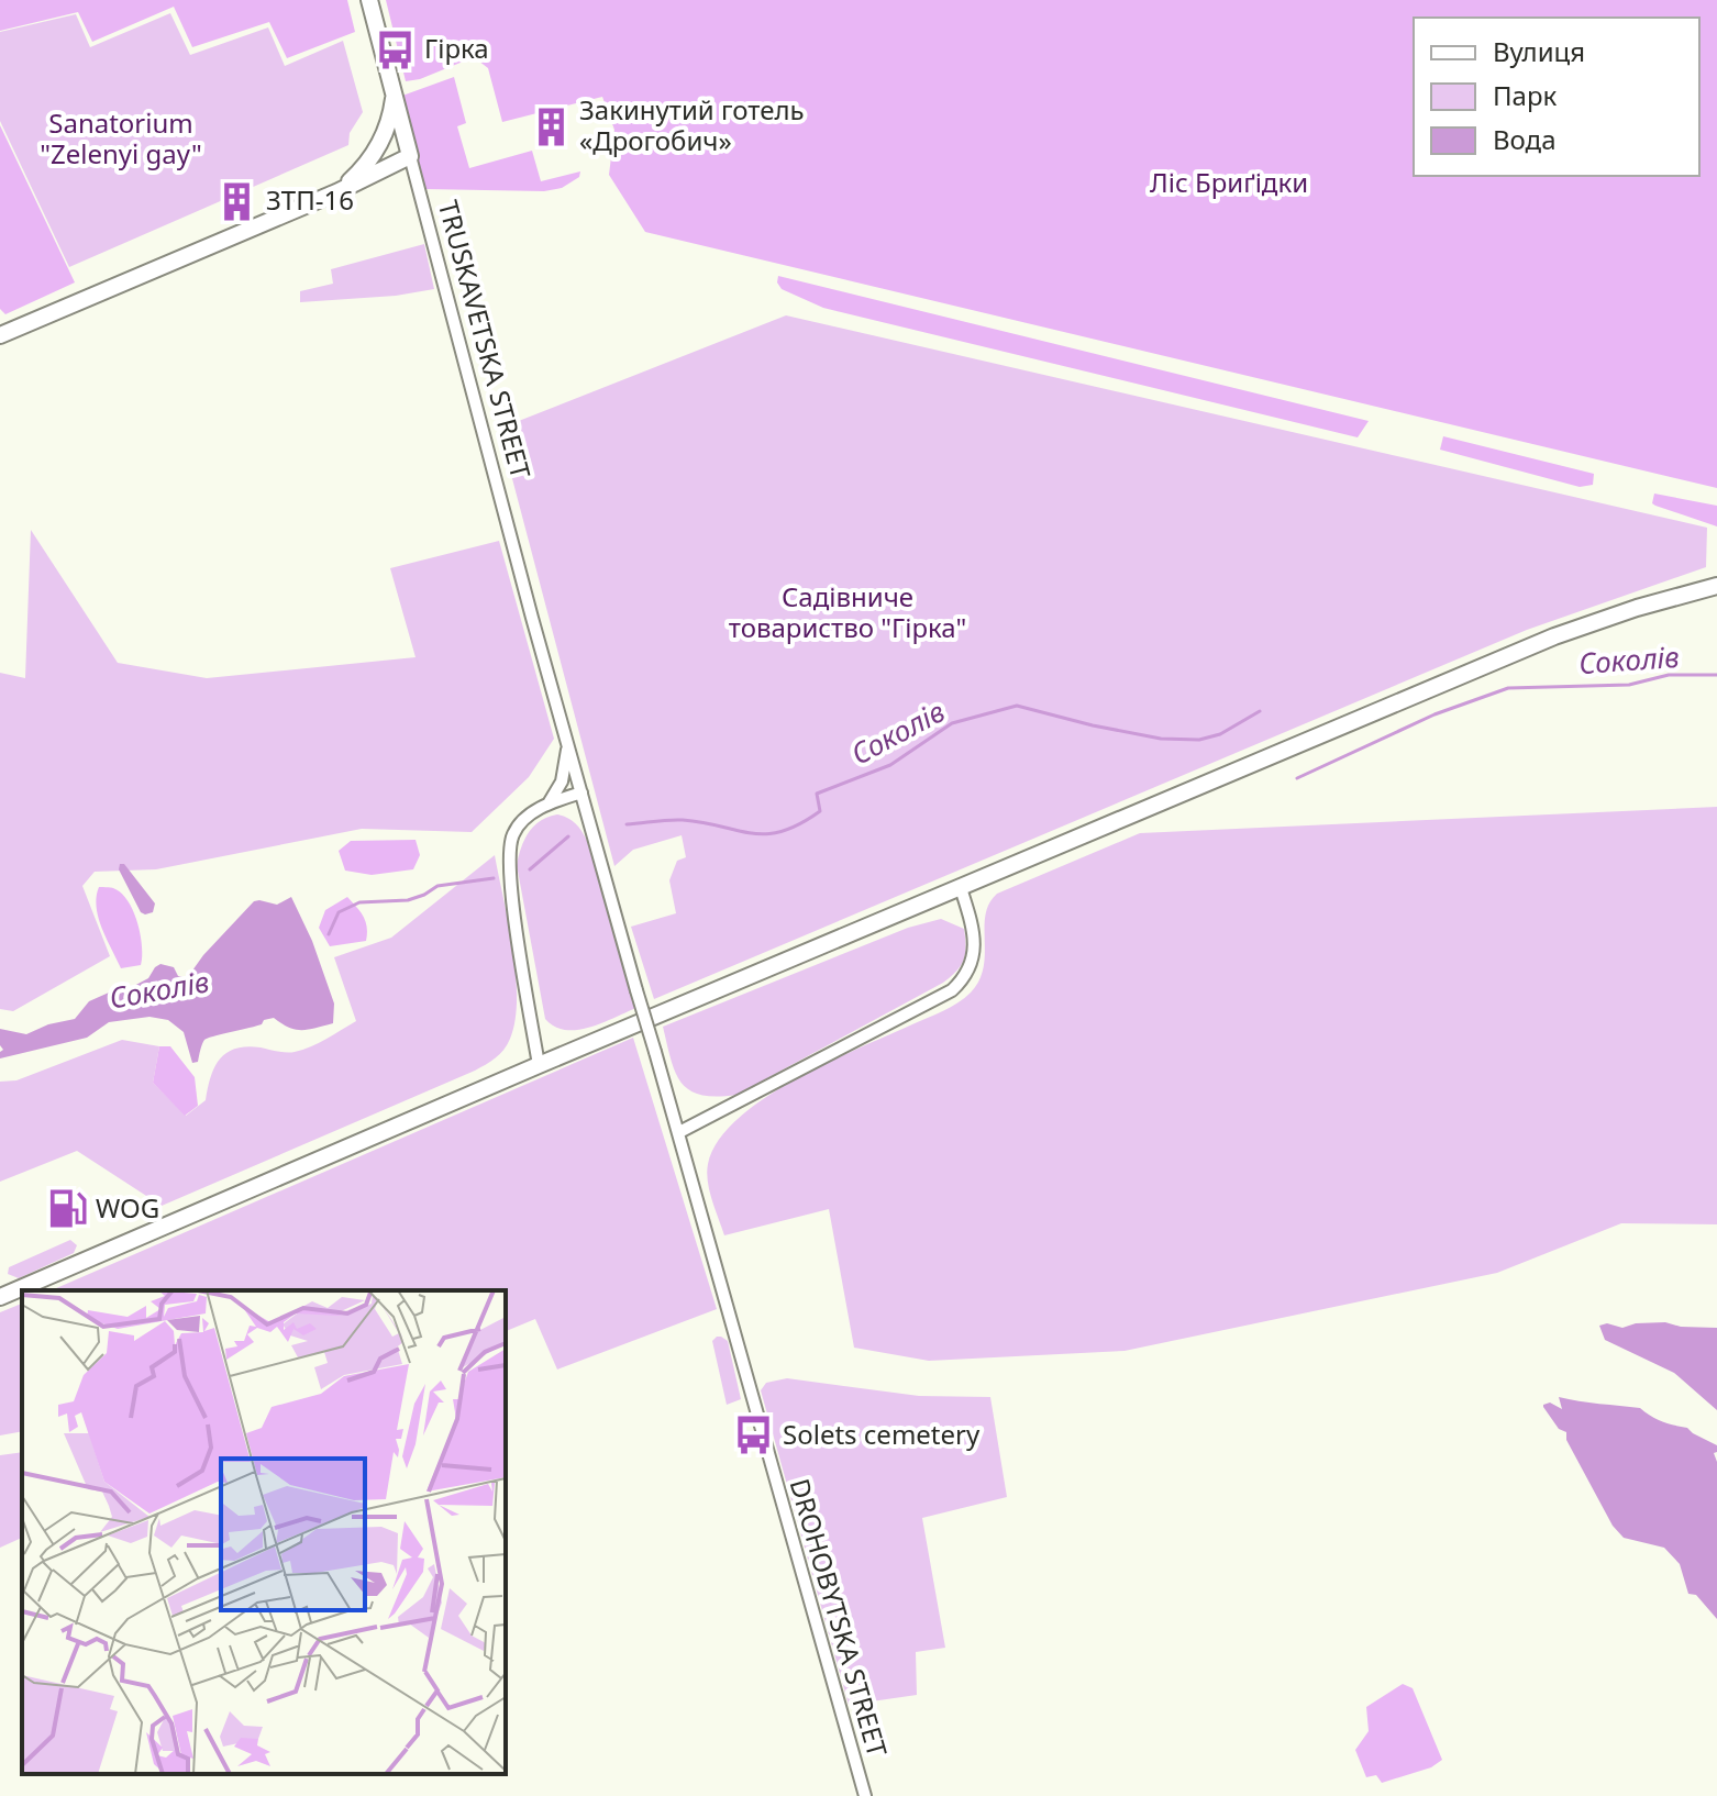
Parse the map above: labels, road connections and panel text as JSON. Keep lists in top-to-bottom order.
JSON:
{
  "streets": {
    "main road": ["TRUSKAVETSKA STREET"],
    "street": ["DROHOBYTSKA STREET"]
  },
  "crossings": [
    ["TRUSKAVETSKA STREET", "DROHOBYTSKA STREET"]
  ],
  "water": ["Соколів"],
  "parks": ["Sanatorium \"Zelenyi gay\"", "Ліс Бриґідки", "Садівниче товариство \"Гірка\""],
  "places": {
    "bus stop": ["Гірка", "Solets cemetery"],
    "building": ["Закинутий готель «Дрогобич»", "ЗТП-16"],
    "fuel station": ["WOG"]
  },
  "legend": ["Вулиця", "Парк", "Вода"]
}
